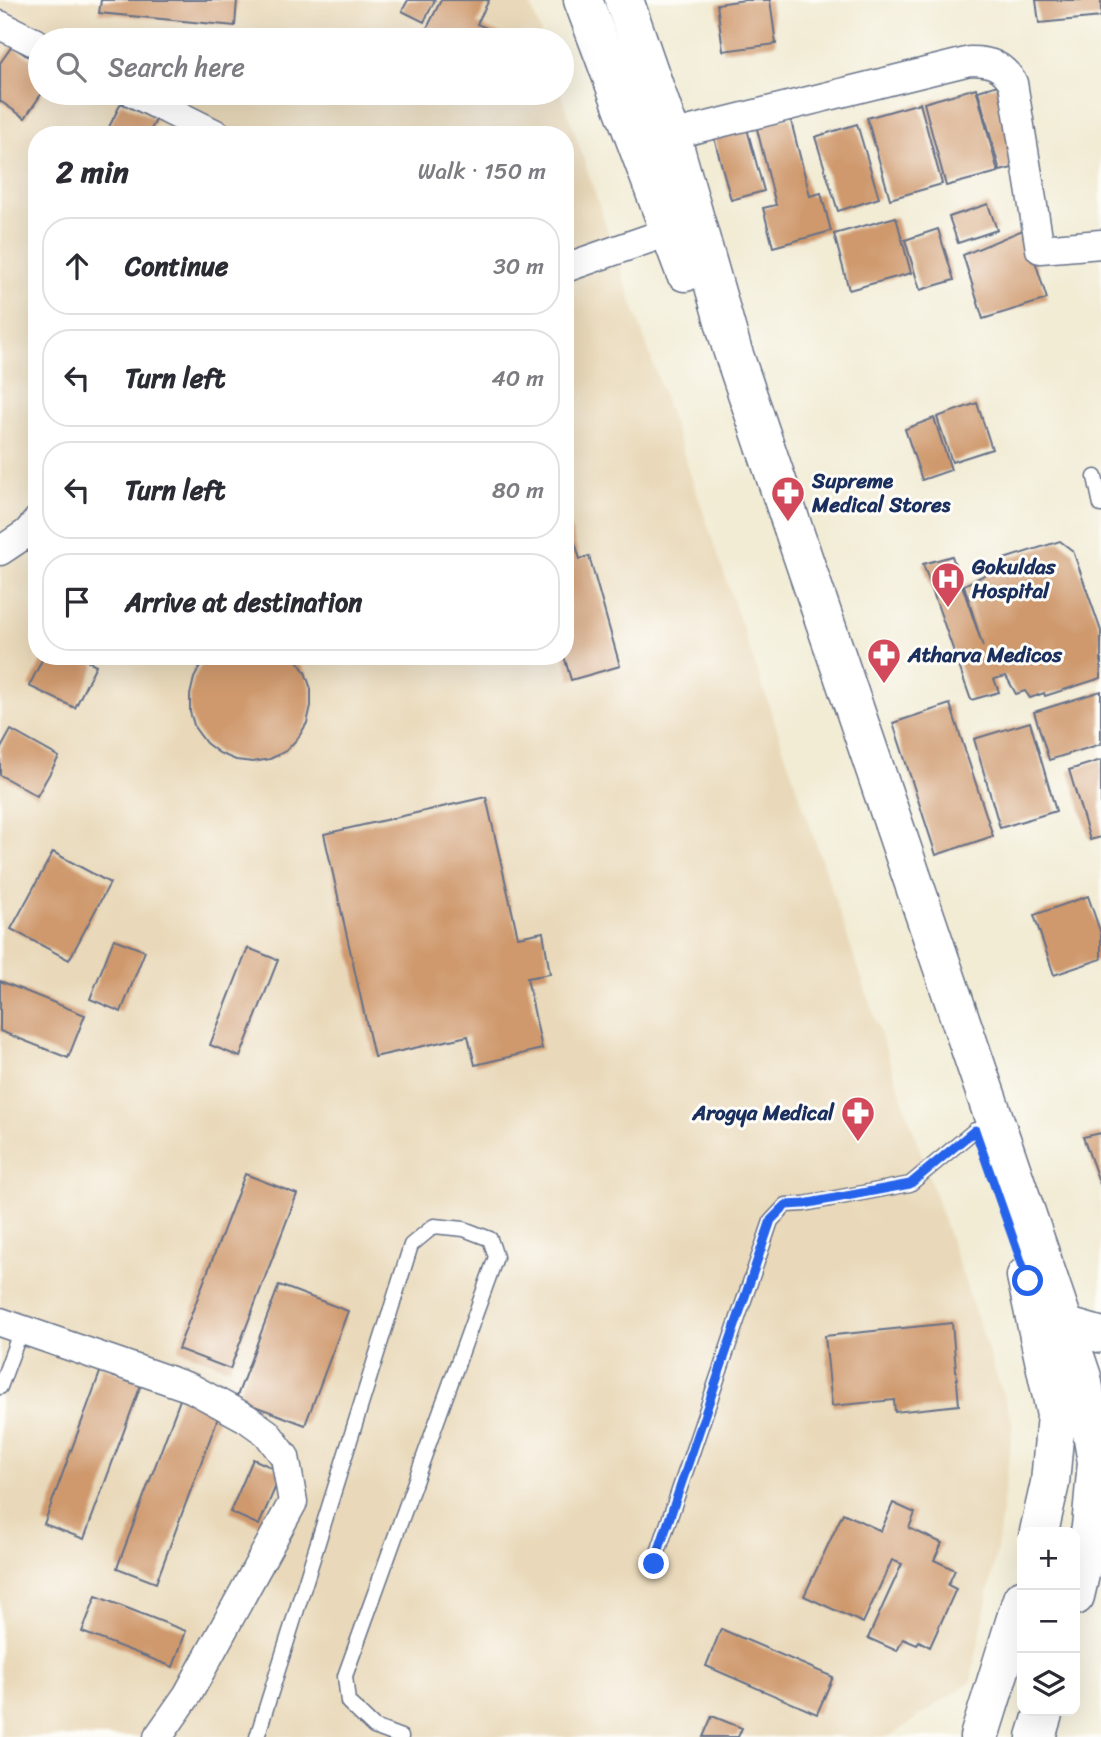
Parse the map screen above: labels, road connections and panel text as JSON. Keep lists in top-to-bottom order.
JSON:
{
  "places": {
    "pharmacy": ["Supreme Medical Stores", "Atharva Medicos", "Arogya Medical"],
    "hospital": ["Gokuldas Hospital"]
  },
  "page": {
    "search": "Search here",
    "heading": ["2 min", "Walk · 150 m"],
    "list": [
      ["Continue", "30 m"],
      ["Turn left", "40 m"],
      ["Turn left", "80 m"],
      "Arrive at destination"
    ],
    "map_buttons": ["+", "−"]
  }
}
